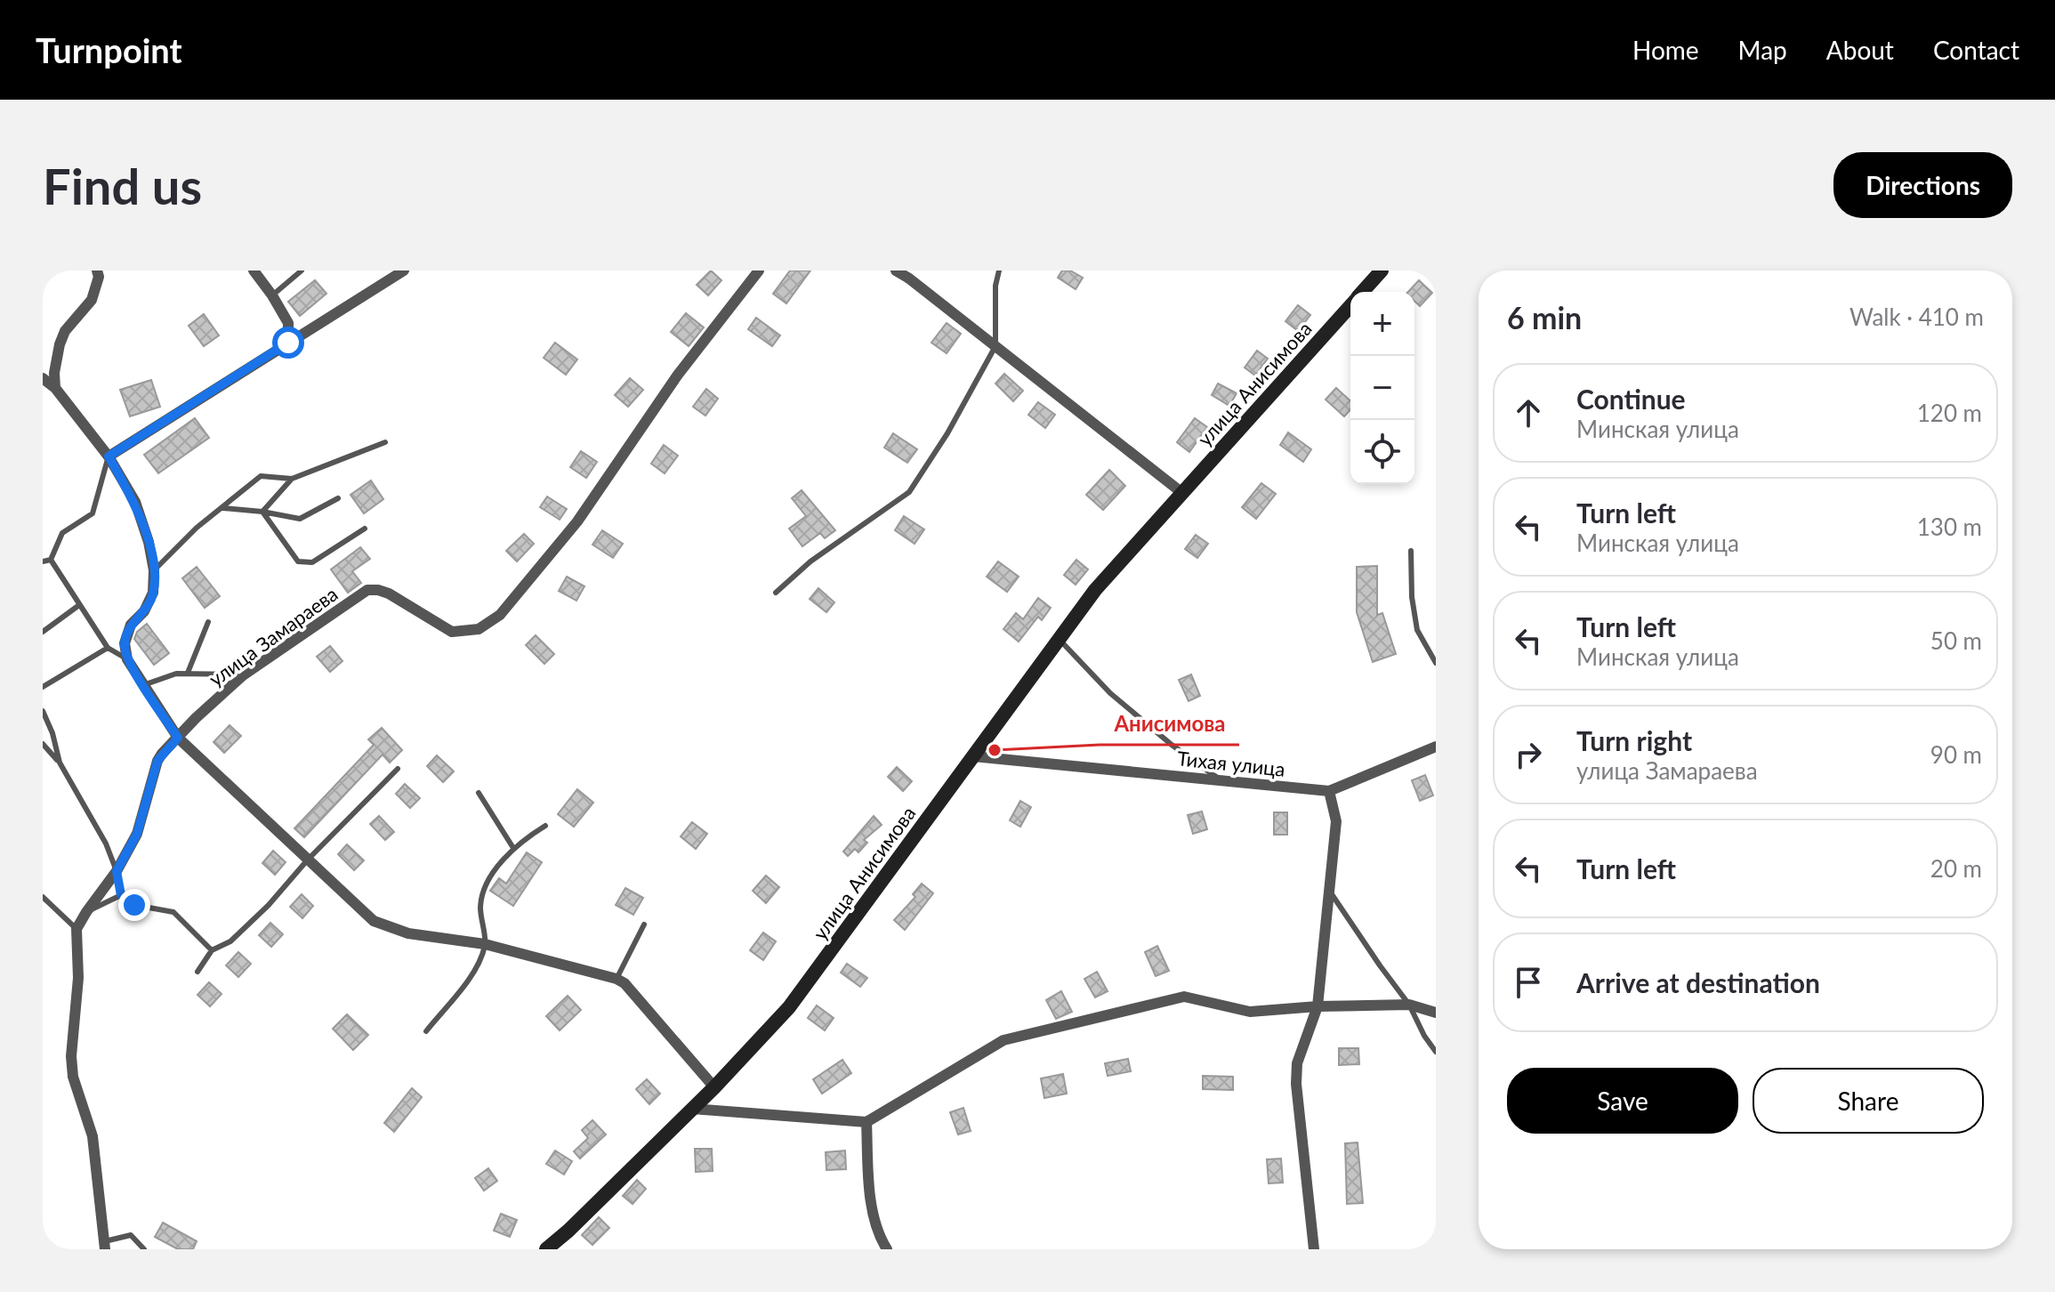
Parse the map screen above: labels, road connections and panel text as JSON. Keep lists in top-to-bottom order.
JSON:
{
  "streets": {
    "street": ["улица Анисимова", "улица Замараева", "Тихая улица"]
  },
  "crossings": [
    ["улица Анисимова", "Тихая улица"]
  ],
  "places": ["Анисимова"],
  "page": {
    "header": "Turnpoint",
    "nav": [
      "Home",
      "Map",
      "About",
      "Contact"
    ],
    "buttons": [
      "Directions",
      ["Save", "Share"]
    ],
    "title": "Find us",
    "heading": ["6 min", "Walk · 410 m"],
    "map_buttons": ["+", "−"],
    "list": [
      ["Continue", "Минская улица", "120 m"],
      ["Turn left", "Минская улица", "130 m"],
      ["Turn left", "Минская улица", "50 m"],
      ["Turn right", "улица Замараева", "90 m"],
      ["Turn left", "20 m"],
      "Arrive at destination"
    ]
  }
}
